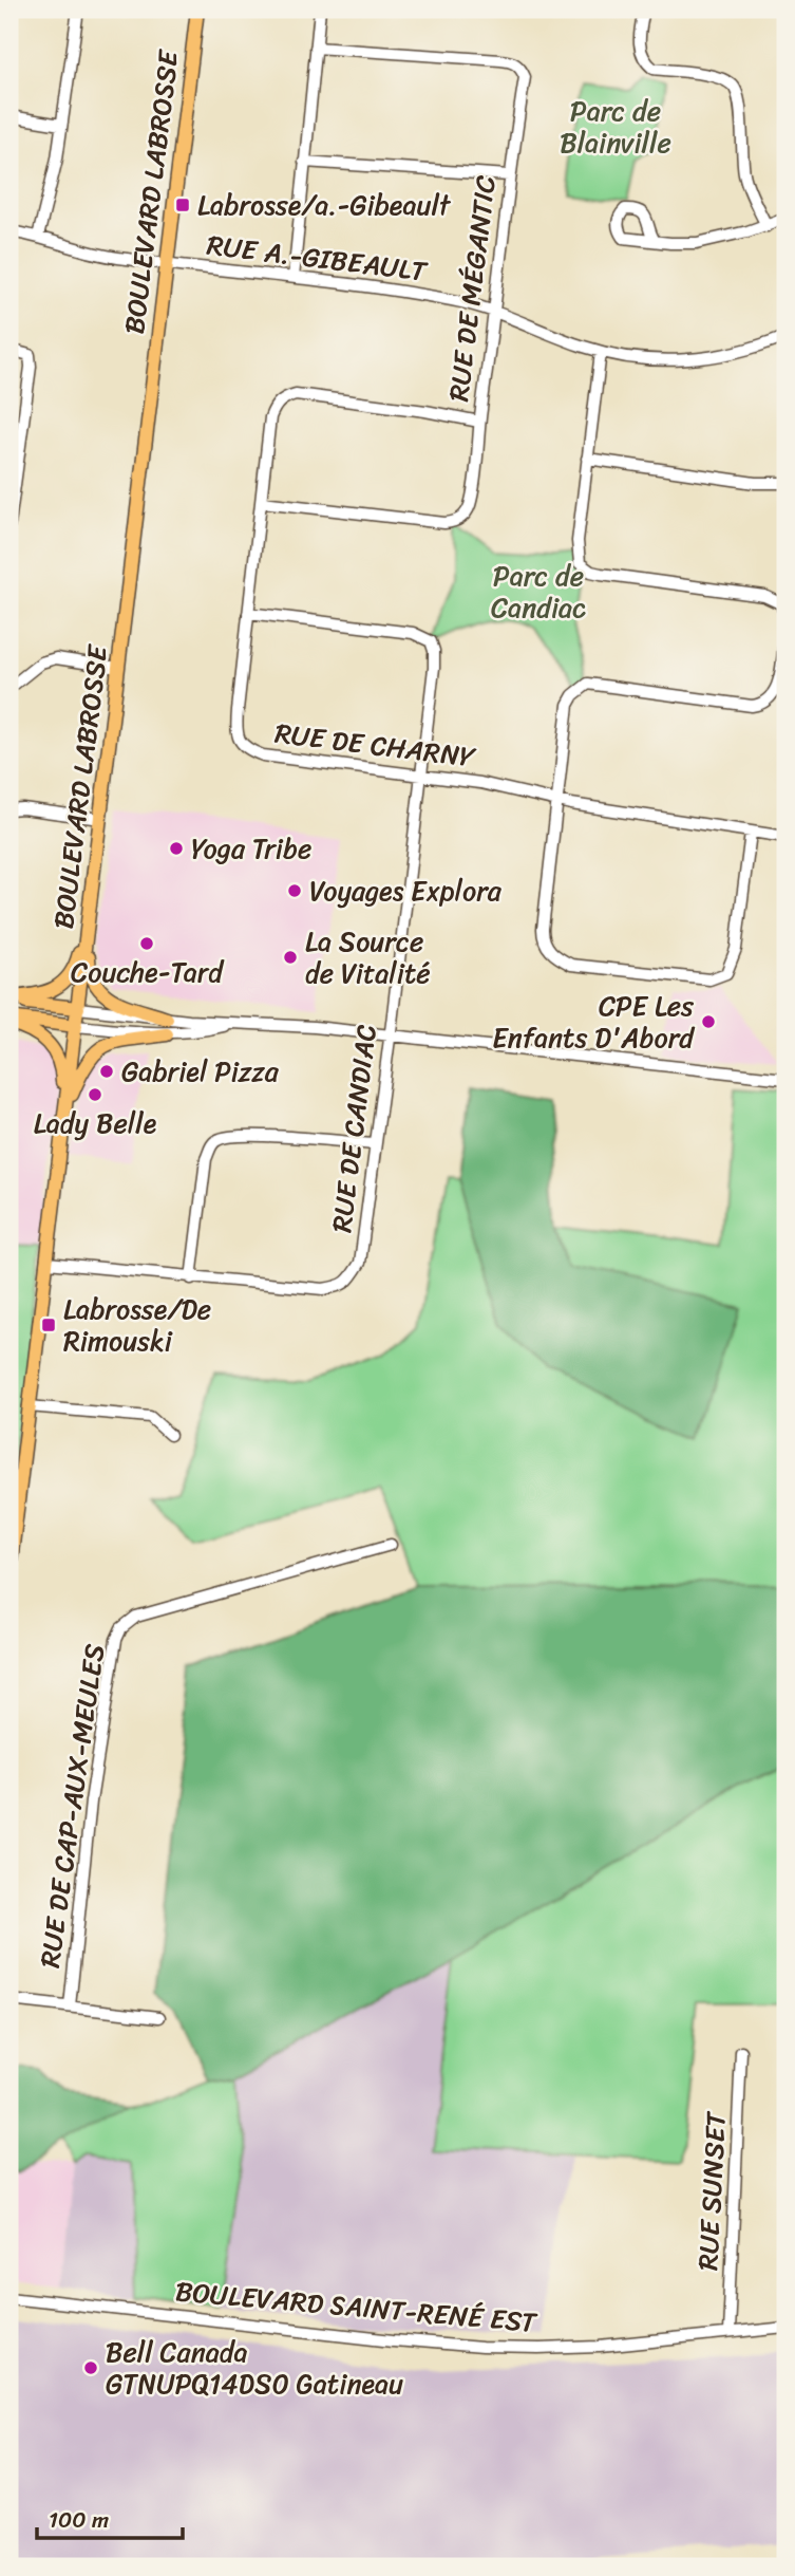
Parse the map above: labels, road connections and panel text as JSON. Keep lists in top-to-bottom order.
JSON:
{
  "streets": {
    "main road": ["BOULEVARD LABROSSE"],
    "street": [
      "RUE A.-GIBEAULT",
      "RUE DE MÉGANTIC",
      "RUE DE CHARNY",
      "RUE DE CANDIAC",
      "RUE DE CAP-AUX-MEULES",
      "RUE SUNSET",
      "BOULEVARD SAINT-RENÉ EST"
    ]
  },
  "crossings": [
    ["BOULEVARD LABROSSE", "RUE A.-GIBEAULT"],
    ["BOULEVARD LABROSSE", "RUE DE CANDIAC"],
    ["RUE A.-GIBEAULT", "RUE DE MÉGANTIC"],
    ["RUE DE MÉGANTIC", "RUE DE CHARNY"],
    ["RUE DE CHARNY", "RUE DE CANDIAC"],
    ["RUE SUNSET", "BOULEVARD SAINT-RENÉ EST"]
  ],
  "parks": ["Parc de Blainville", "Parc de Candiac"],
  "places": {
    "transit": ["Labrosse/a.-Gibeault", "Labrosse/De Rimouski"],
    "other": [
      "Yoga Tribe",
      "Voyages Explora",
      "Couche-Tard",
      "La Source de Vitalité",
      "CPE Les Enfants D'Abord",
      "Gabriel Pizza",
      "Lady Belle",
      "Bell Canada GTNUPQ14DS0 Gatineau"
    ]
  },
  "scale_bar": "100 m"
}
